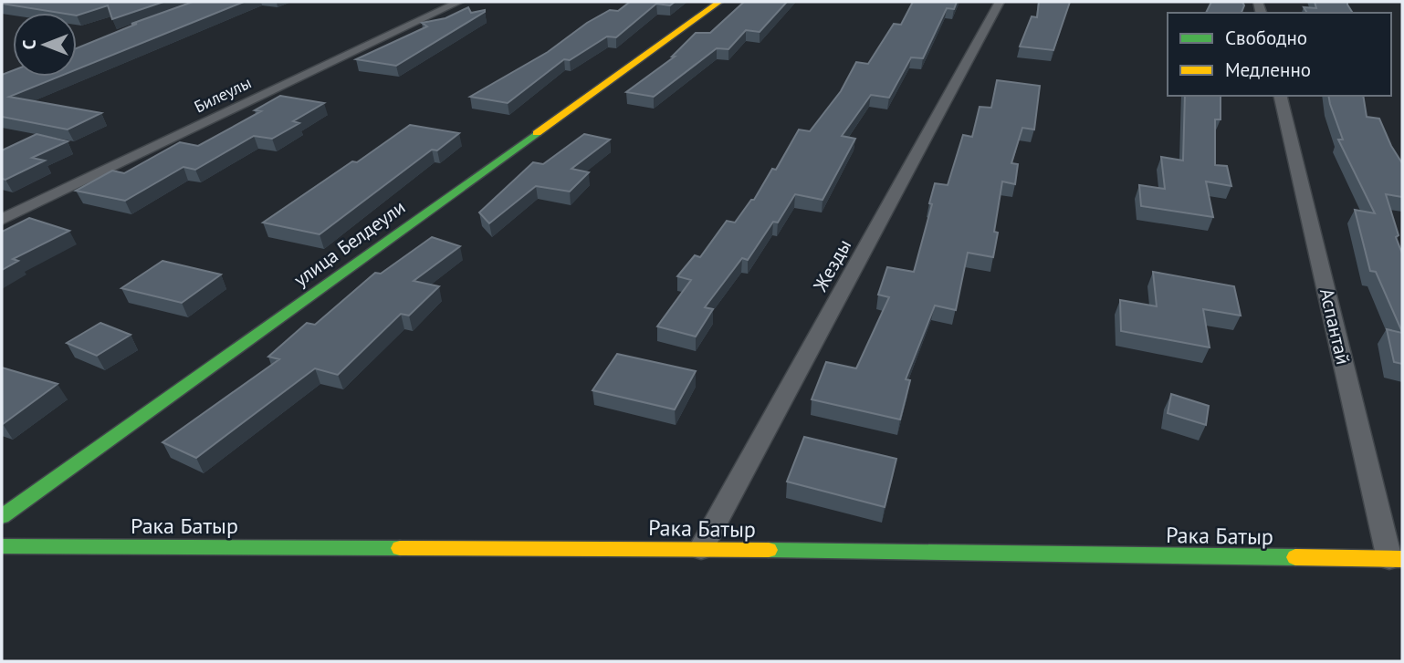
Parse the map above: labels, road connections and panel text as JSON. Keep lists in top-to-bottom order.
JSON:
{
  "streets": {
    "street": [
      "Билеулы",
      "улица Белдеули",
      "Жезды",
      "Аспантай",
      "Рака Батыр"
    ]
  },
  "crossings": [
    ["Жезды", "Рака Батыр"],
    ["Аспантай", "Рака Батыр"]
  ],
  "legend": ["Свободно", "Медленно"],
  "north": "left"
}
